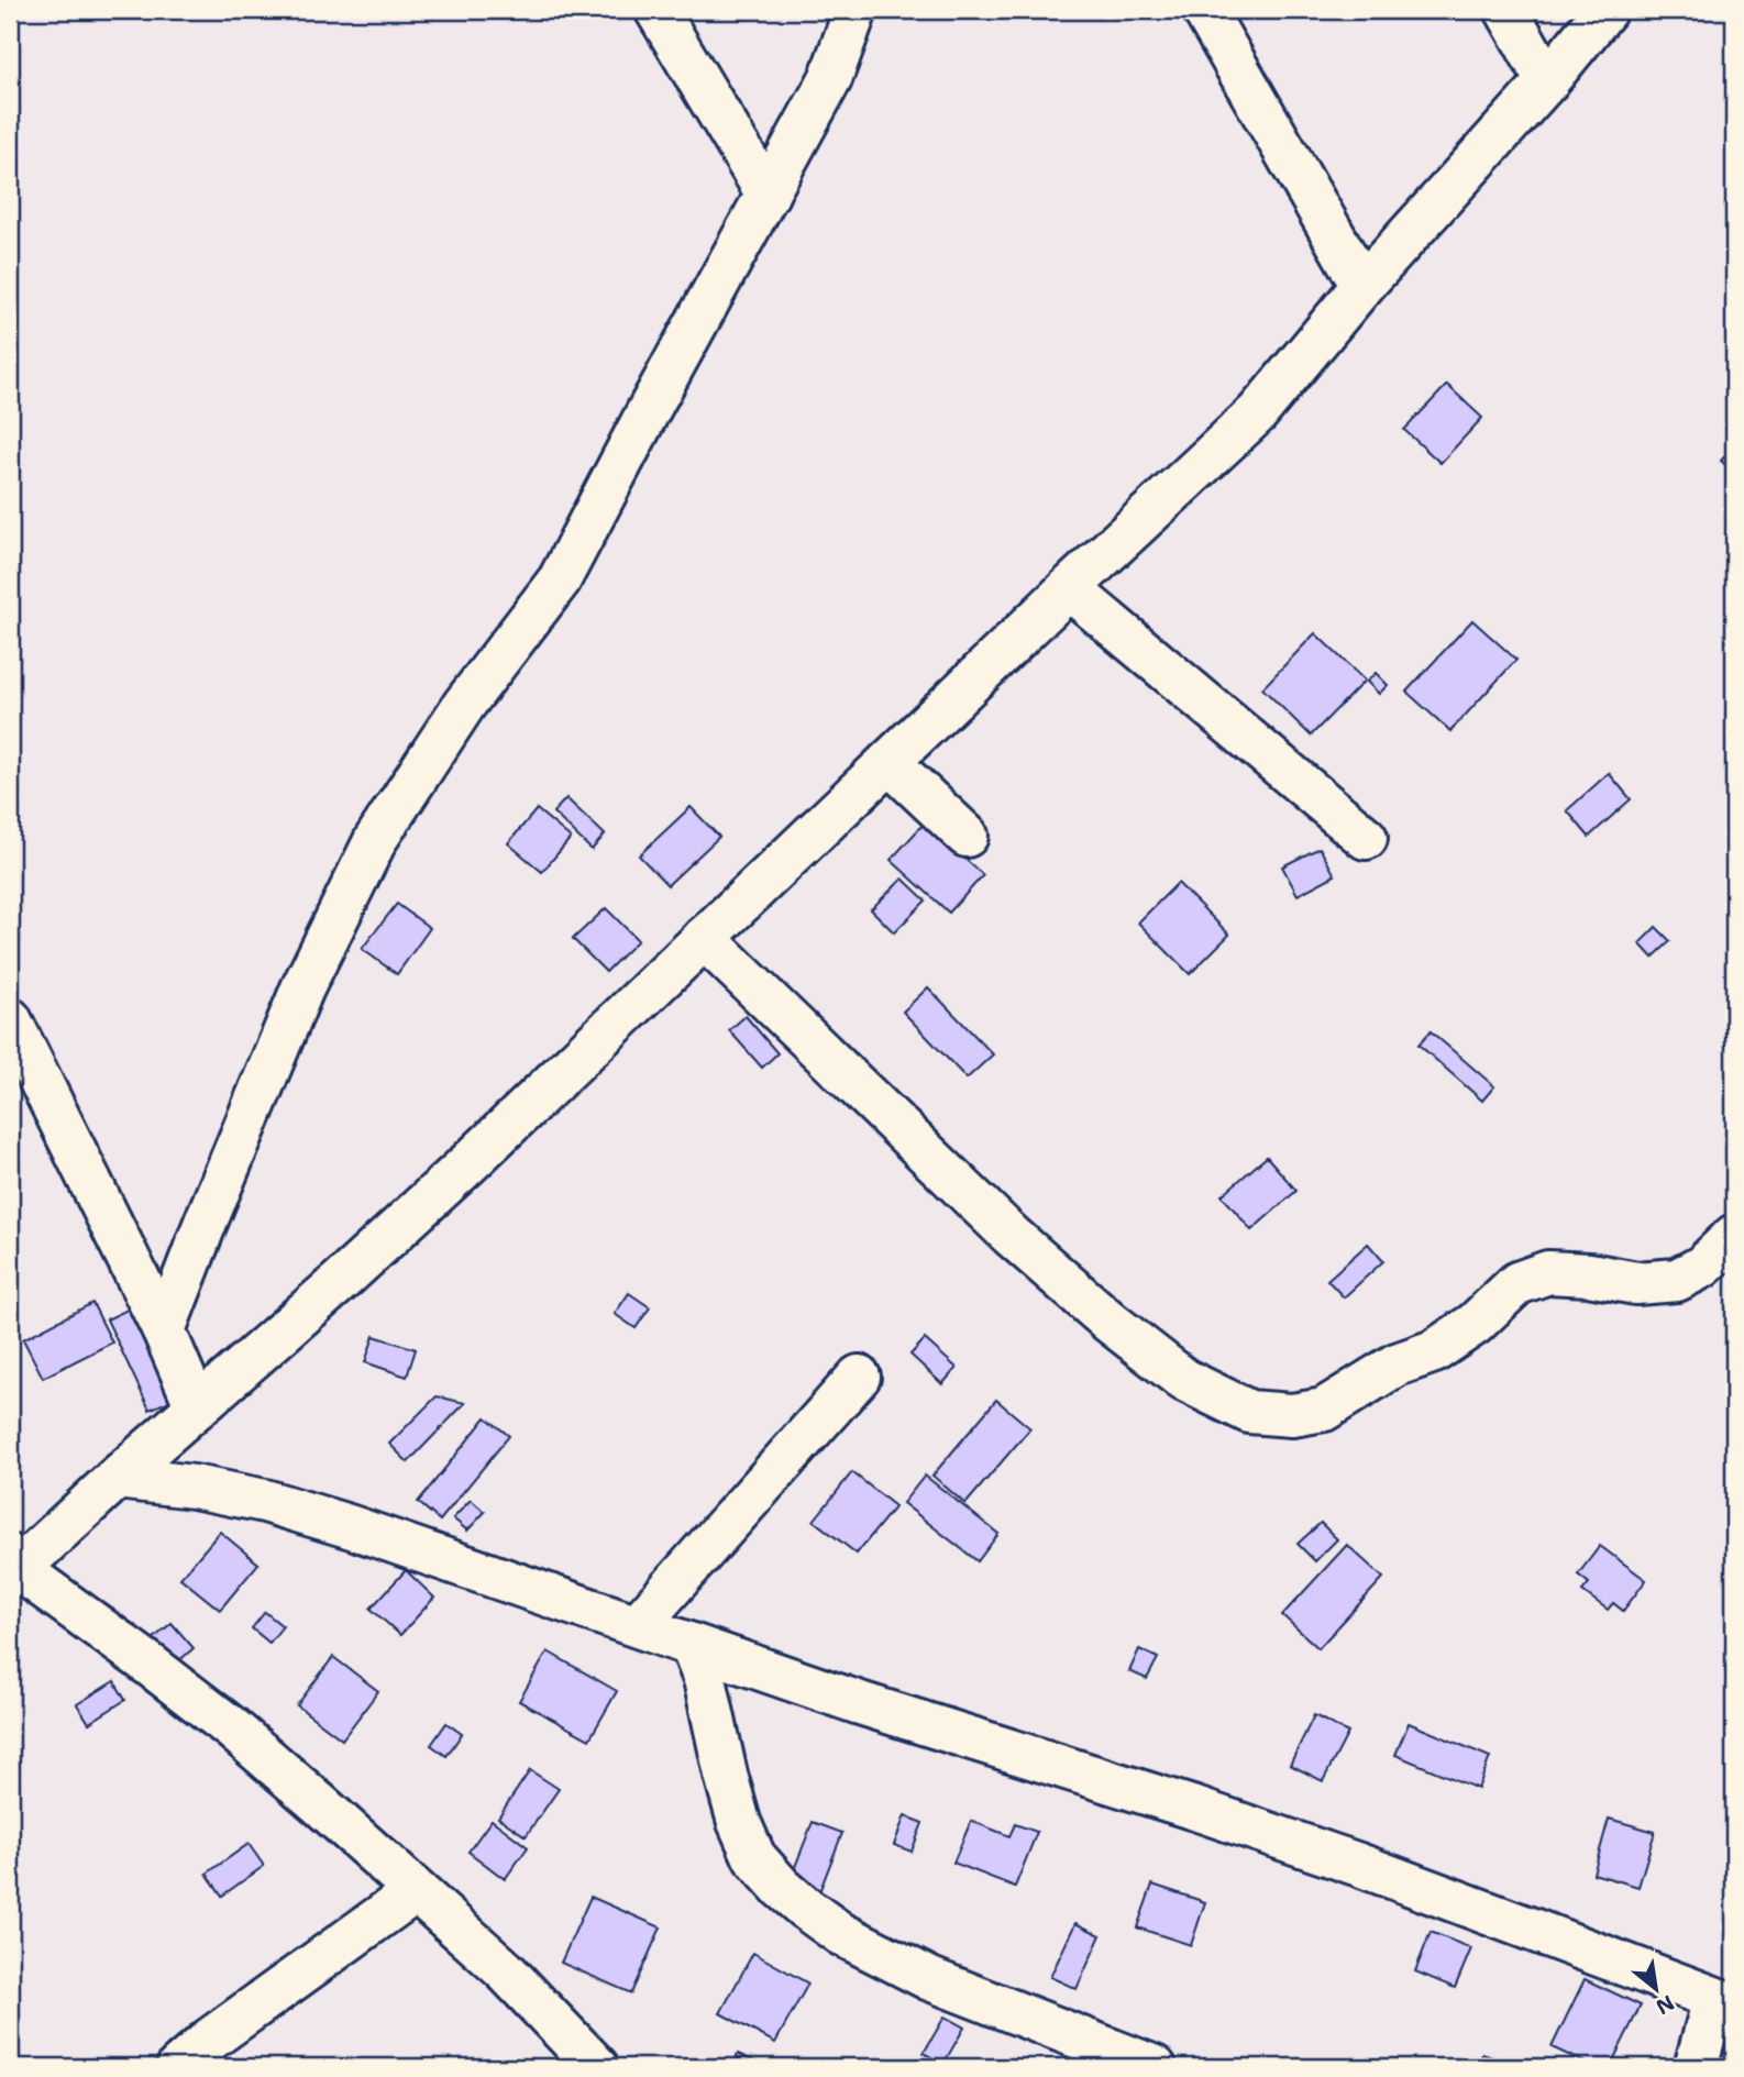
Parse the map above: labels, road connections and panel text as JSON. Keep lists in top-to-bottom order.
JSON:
{
  "north": "bottom right"
}
